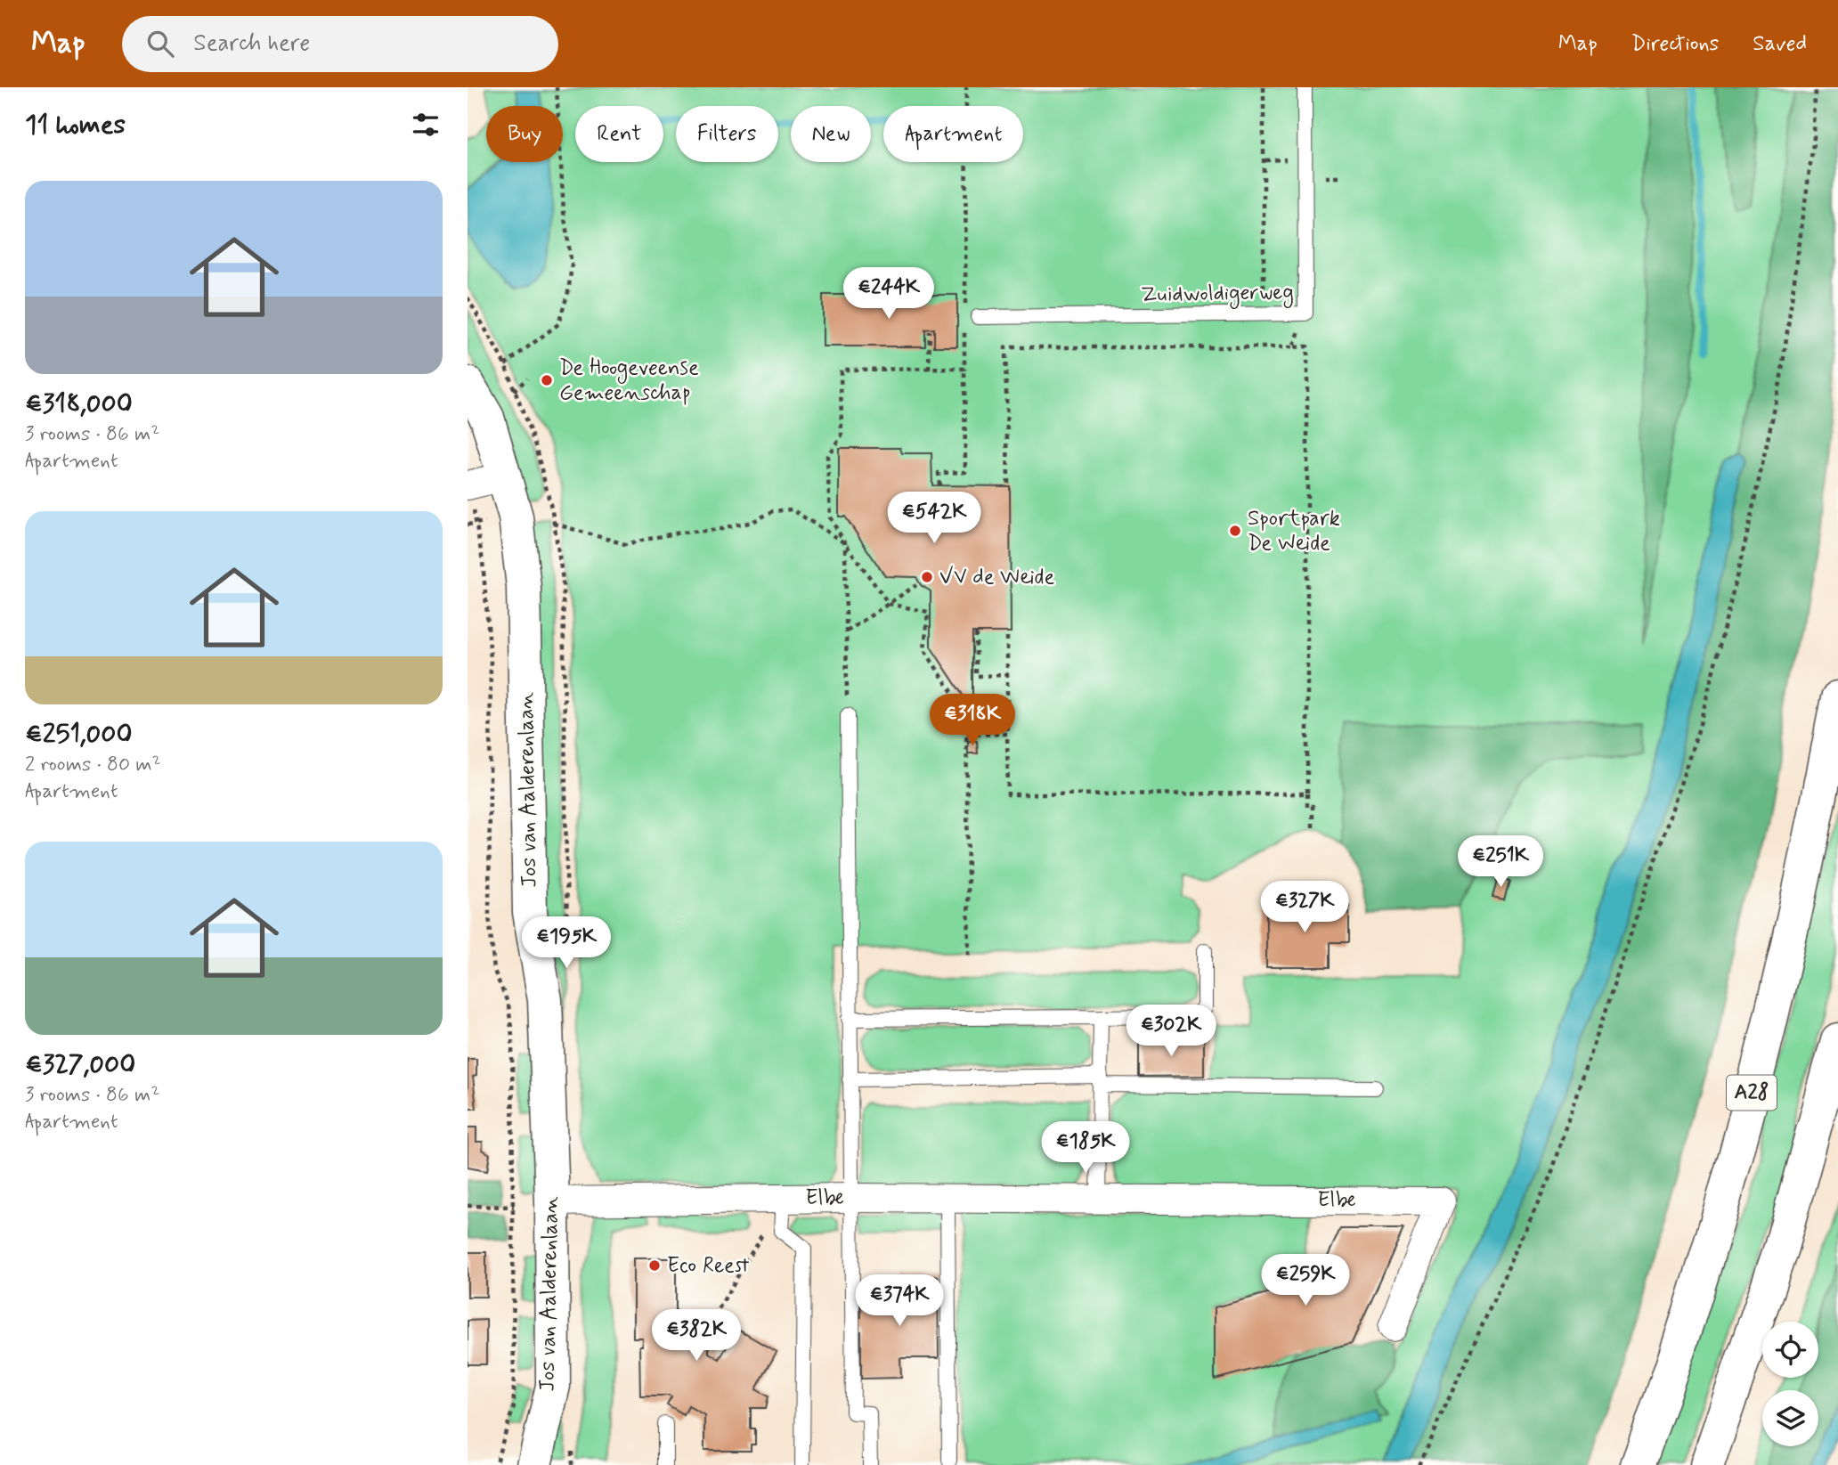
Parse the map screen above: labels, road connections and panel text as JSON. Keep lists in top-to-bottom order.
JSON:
{
  "streets": {
    "main road": ["Jos van Aalderenlaan", "A28"],
    "street": ["Elbe"],
    "lane": ["Zuidwoldigerweg"]
  },
  "crossings": [
    ["Jos van Aalderenlaan", "Elbe"]
  ],
  "places": [
    "De Hoogeveense Gemeenschap",
    "Sportpark De Weide",
    "VV de Weide",
    "Eco Reest"
  ],
  "page": {
    "header": "Map",
    "search": "Search here",
    "nav": ["Map", "Directions", "Saved"],
    "heading": "11 homes",
    "chip": [
      "Buy",
      "Rent",
      "Filters",
      "New",
      "Apartment"
    ],
    "list": [
      {
        "name": "€318,000",
        "note": "3 rooms · 86 m² · Apartment"
      },
      {
        "name": "€251,000",
        "note": "2 rooms · 80 m² · Apartment"
      },
      {
        "name": "€327,000",
        "note": "3 rooms · 86 m² · Apartment"
      }
    ],
    "price": [
      "€244K",
      "€542K",
      "€318K",
      "€251K",
      "€327K",
      "€195K",
      "€302K",
      "€185K",
      "€259K",
      "€374K",
      "€382K"
    ]
  }
}
